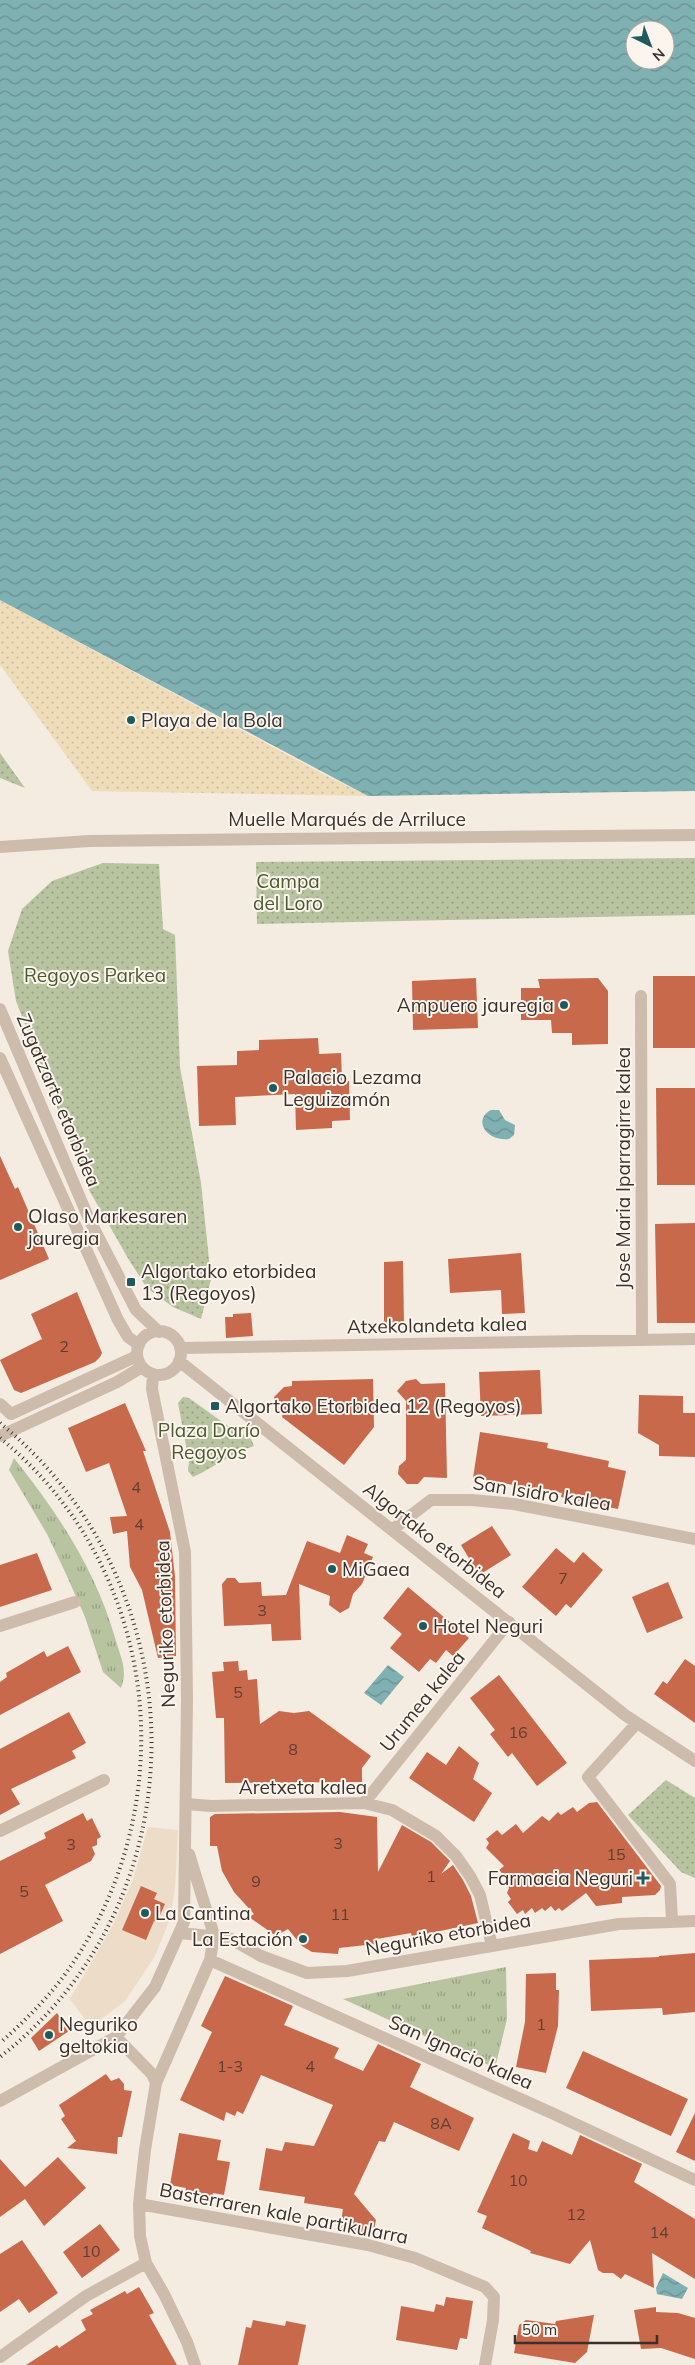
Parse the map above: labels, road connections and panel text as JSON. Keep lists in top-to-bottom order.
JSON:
{
  "streets": {
    "street": [
      "Muelle Marqués de Arriluce",
      "Zugatzarte etorbidea",
      "Jose Maria Iparragirre kalea",
      "Atxekolandeta kalea",
      "San Isidro kalea",
      "Algortako etorbidea",
      "Neguriko etorbidea",
      "Urumea kalea",
      "Aretxeta kalea",
      "San Ignacio kalea",
      "Basterraren kale partikularra"
    ]
  },
  "crossings": [
    ["Zugatzarte etorbidea", "Atxekolandeta kalea"],
    ["Zugatzarte etorbidea", "Algortako etorbidea"],
    ["Zugatzarte etorbidea", "Neguriko etorbidea"],
    ["Jose Maria Iparragirre kalea", "Atxekolandeta kalea"],
    ["Atxekolandeta kalea", "Algortako etorbidea"],
    ["Atxekolandeta kalea", "Neguriko etorbidea"],
    ["San Isidro kalea", "Algortako etorbidea"],
    ["Algortako etorbidea", "Neguriko etorbidea"],
    ["Algortako etorbidea", "Urumea kalea"],
    ["Neguriko etorbidea", "Aretxeta kalea"],
    ["Neguriko etorbidea", "San Ignacio kalea"],
    ["Neguriko etorbidea", "Basterraren kale partikularra"],
    ["Urumea kalea", "Aretxeta kalea"]
  ],
  "parks": ["Campa del Loro", "Regoyos Parkea", "Plaza Darío Regoyos"],
  "places": {
    "other": [
      "Playa de la Bola",
      "Ampuero jauregia",
      "Palacio Lezama Leguizamón",
      "Olaso Markesaren jauregia",
      "MiGaea",
      "Hotel Neguri",
      "La Cantina",
      "La Estación",
      "Neguriko geltokia"
    ],
    "transit": ["Algortako etorbidea 13 (Regoyos)", "Algortako Etorbidea 12 (Regoyos)"],
    "health": ["Farmacia Neguri"]
  },
  "house_numbers": [
    "2",
    "4",
    "4",
    "7",
    "3",
    "5",
    "16",
    "8",
    "3",
    "3",
    "15",
    "1",
    "9",
    "5",
    "11",
    "1",
    "1-3",
    "4",
    "8A",
    "10",
    "12",
    "14",
    "10"
  ],
  "scale_bar": "50 m",
  "north": "bottom right"
}
